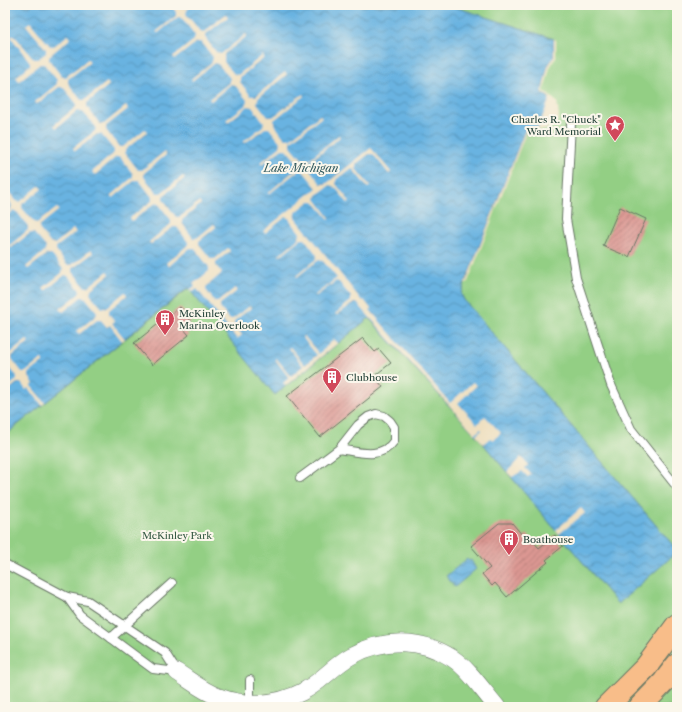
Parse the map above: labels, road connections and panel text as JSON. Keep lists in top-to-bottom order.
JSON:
{
  "water": ["Lake Michigan"],
  "parks": ["McKinley Park"],
  "places": {
    "place": ["Charles R. \"Chuck\" Ward Memorial"],
    "building": ["McKinley Marina Overlook", "Clubhouse", "Boathouse"]
  }
}
